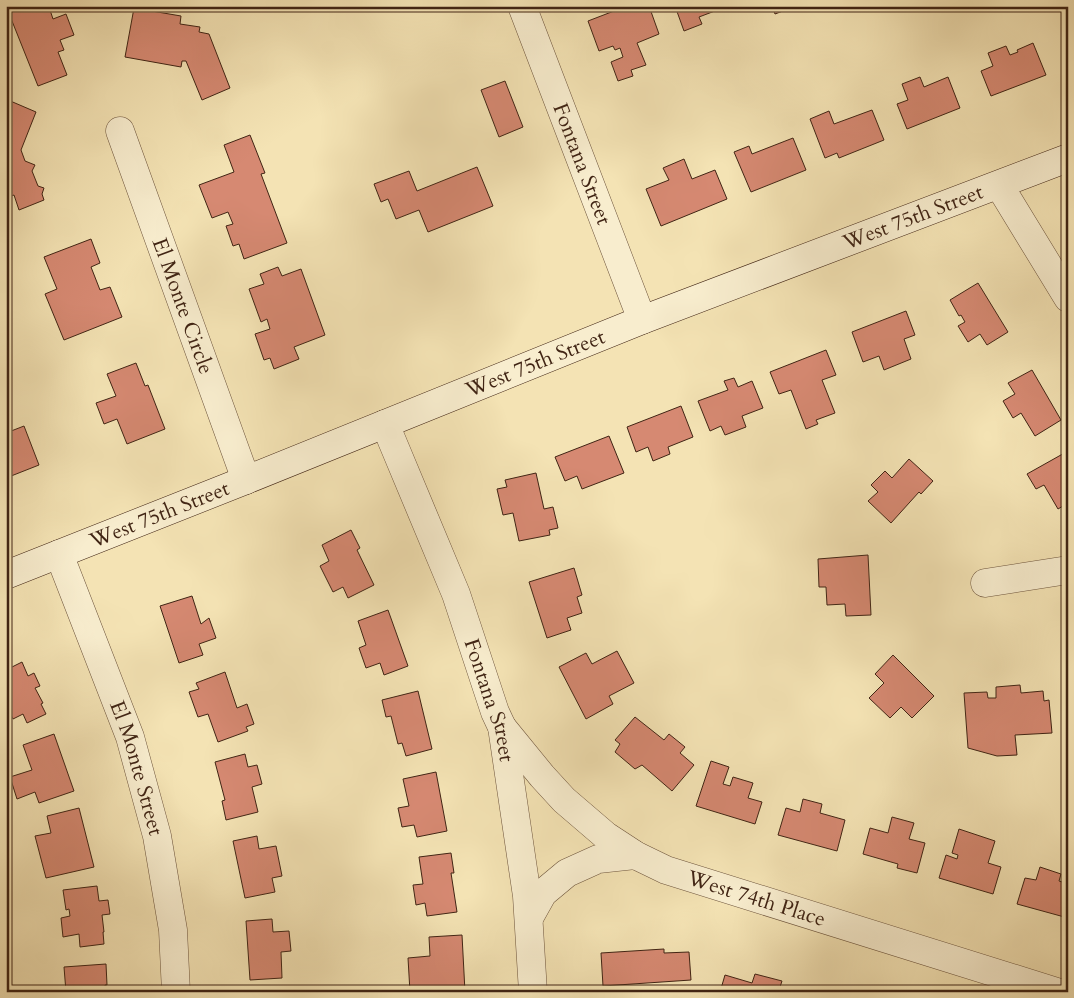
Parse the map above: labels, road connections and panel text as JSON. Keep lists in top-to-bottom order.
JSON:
{
  "streets": {
    "street": [
      "Fontana Street",
      "West 75th Street",
      "El Monte Circle",
      "El Monte Street",
      "West 74th Place"
    ]
  },
  "crossings": [
    ["Fontana Street", "West 75th Street"],
    ["Fontana Street", "West 74th Place"],
    ["West 75th Street", "El Monte Circle"],
    ["West 75th Street", "El Monte Street"]
  ]
}
